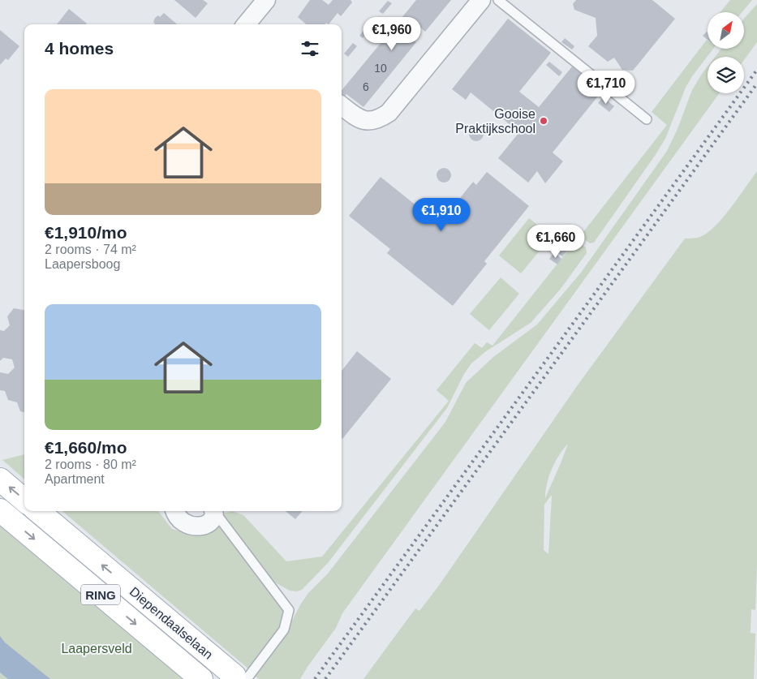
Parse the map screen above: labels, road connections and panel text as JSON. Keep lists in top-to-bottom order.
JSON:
{
  "streets": {
    "main road": ["RING", "Diependaalselaan"]
  },
  "parks": ["Laapersveld"],
  "places": ["Gooise Praktijkschool"],
  "house_numbers": ["10", "6"],
  "north": "top right",
  "page": {
    "price": [
      "€1,960",
      "€1,710",
      "€1,910",
      "€1,660"
    ],
    "heading": "4 homes",
    "list": [
      {
        "name": "€1,910/mo",
        "note": "2 rooms · 74 m² · Laapersboog"
      },
      {
        "name": "€1,660/mo",
        "note": "2 rooms · 80 m² · Apartment"
      }
    ]
  }
}
